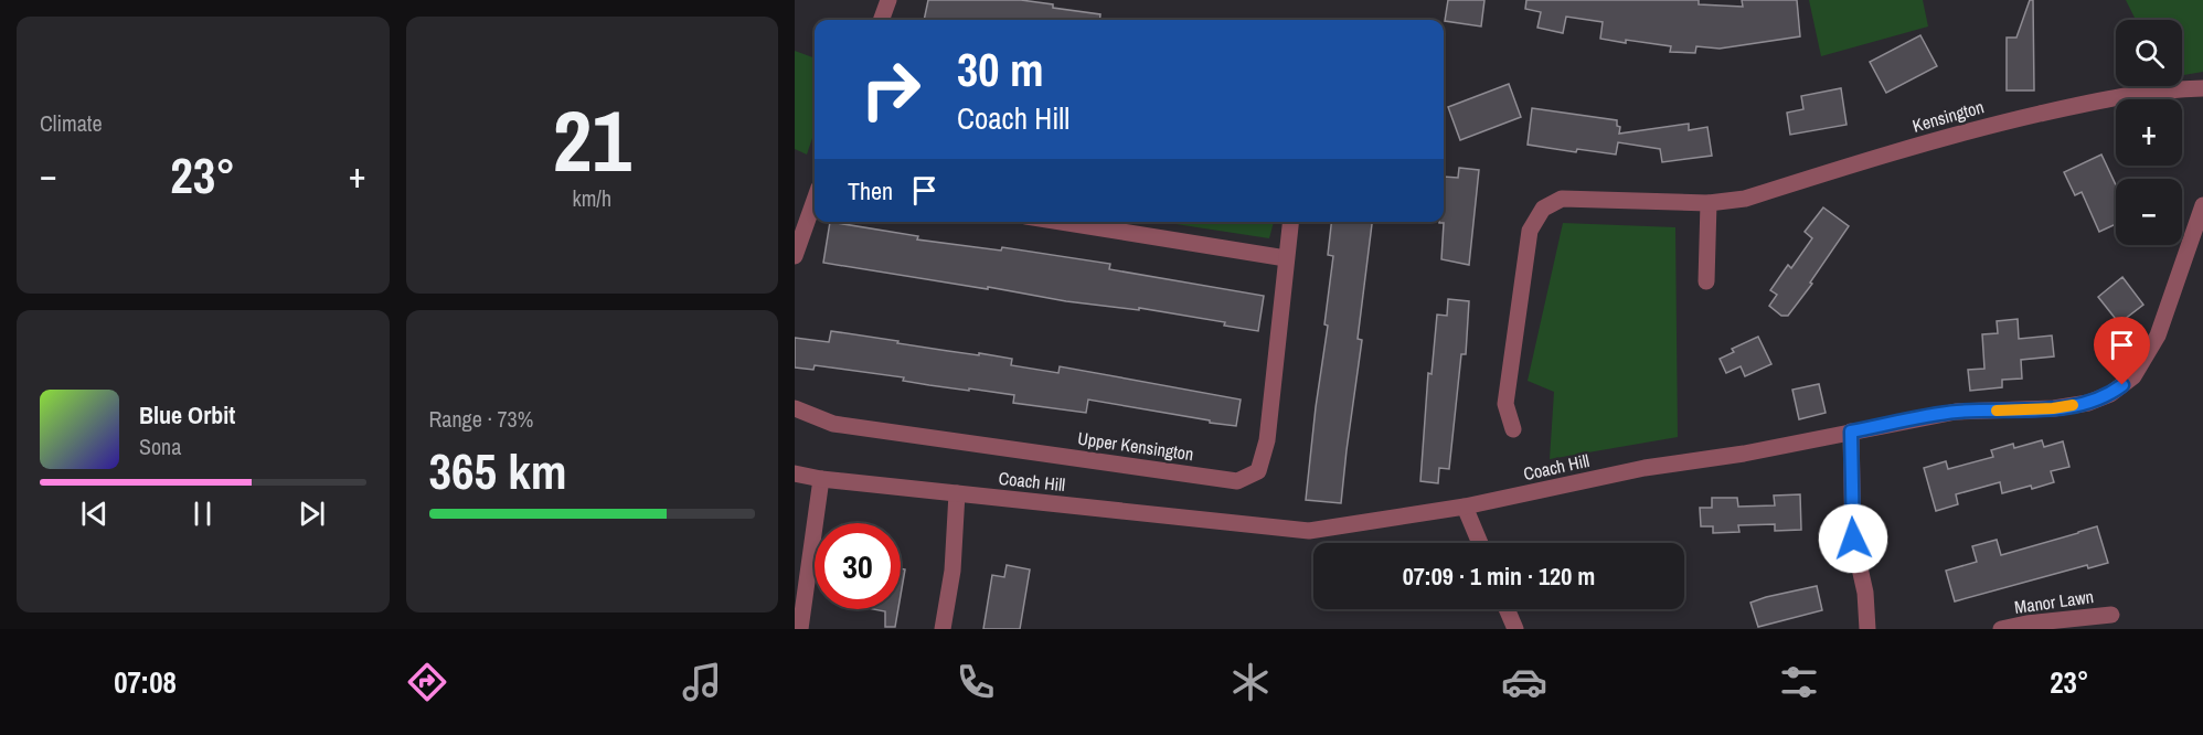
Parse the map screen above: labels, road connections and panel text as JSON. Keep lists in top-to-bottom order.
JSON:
{
  "streets": {
    "street": [
      "Kensington",
      "Upper Kensington",
      "Coach Hill",
      "Manor Lawn"
    ]
  },
  "page": {
    "tile": [
      "Climate",
      ["21", "km/h"],
      ["Range · 73%", "365 km"]
    ],
    "map_buttons": ["+", "−"],
    "turn": ["30 m", "Coach Hill"],
    "heat": ["−", "23°", "+"],
    "then": "Then",
    "song": ["Blue Orbit", "Sona"],
    "limit": "30",
    "trip": "07:09 · 1 min · 120 m",
    "tabs": ["07:08", "23°"]
  }
}
